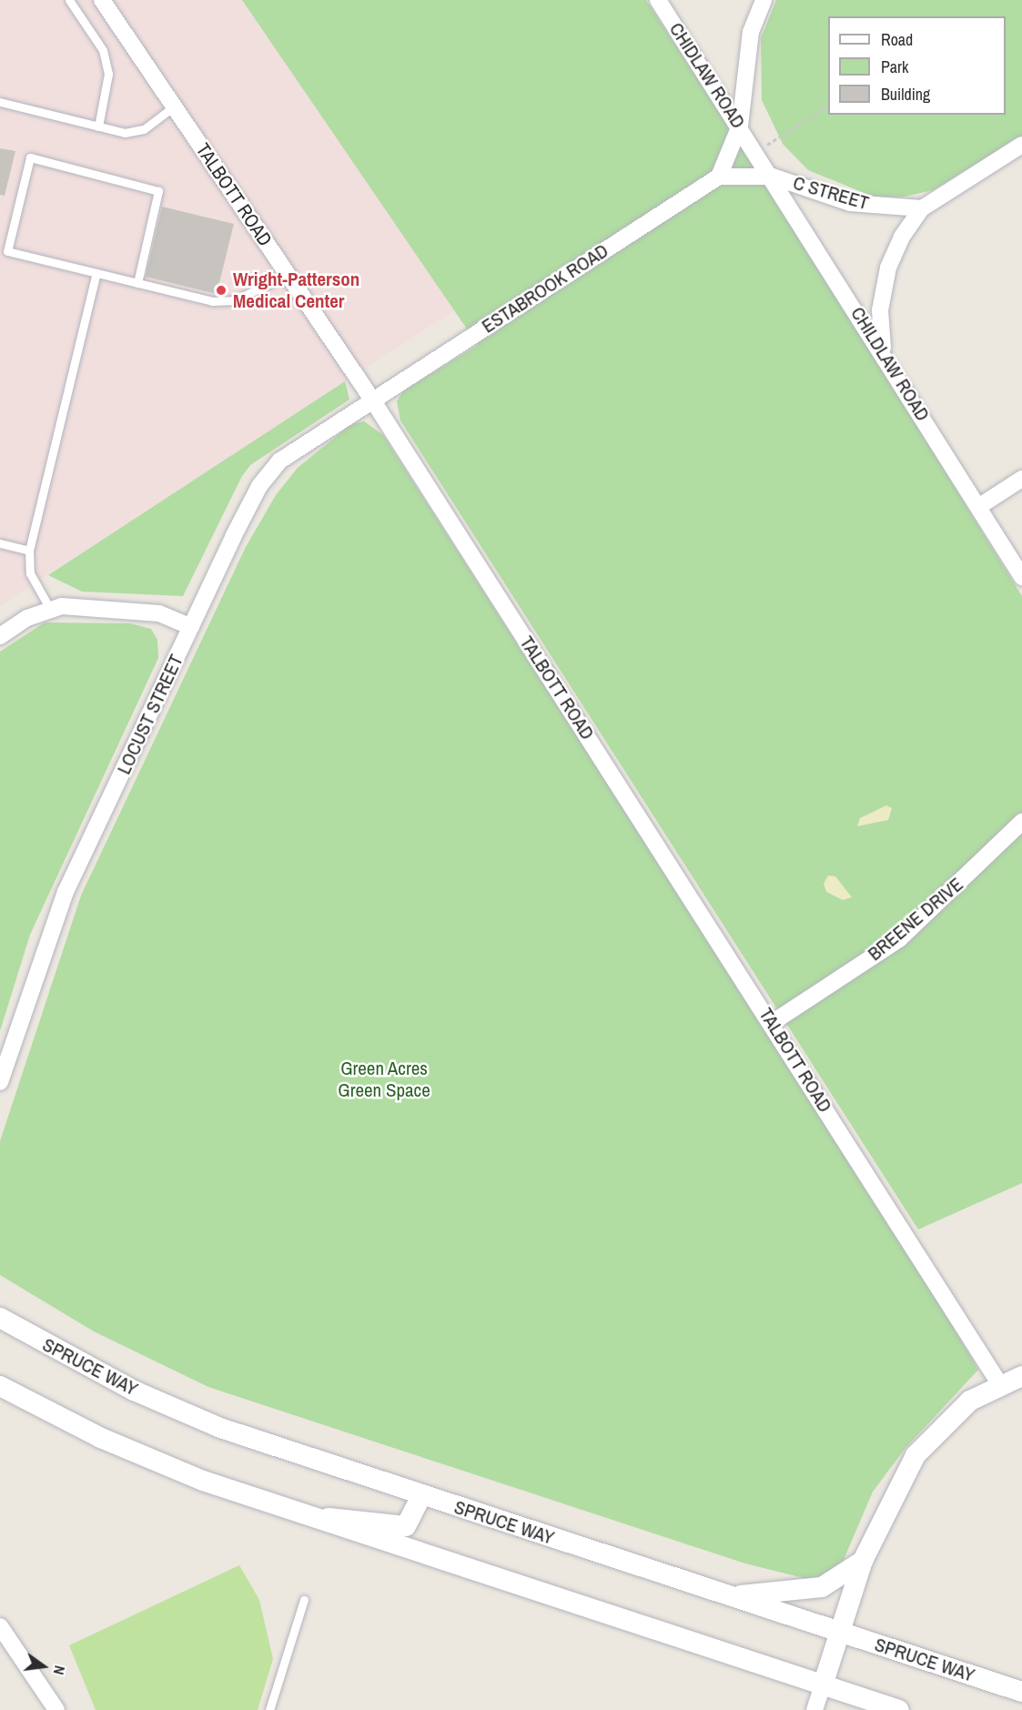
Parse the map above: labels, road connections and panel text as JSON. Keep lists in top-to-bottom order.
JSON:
{
  "streets": {
    "street": [
      "CHIDLAW ROAD",
      "C STREET",
      "TALBOTT ROAD",
      "ESTABROOK ROAD",
      "CHILDLAW ROAD",
      "LOCUST STREET",
      "BREENE DRIVE",
      "SPRUCE WAY"
    ]
  },
  "crossings": [
    ["CHIDLAW ROAD", "CHILDLAW ROAD"],
    ["C STREET", "CHILDLAW ROAD"],
    ["TALBOTT ROAD", "ESTABROOK ROAD"],
    ["TALBOTT ROAD", "LOCUST STREET"],
    ["TALBOTT ROAD", "BREENE DRIVE"],
    ["ESTABROOK ROAD", "LOCUST STREET"]
  ],
  "parks": ["Green Acres Green Space"],
  "places": ["Wright-Patterson Medical Center"],
  "legend": ["Road", "Park", "Building"],
  "north": "right"
}
